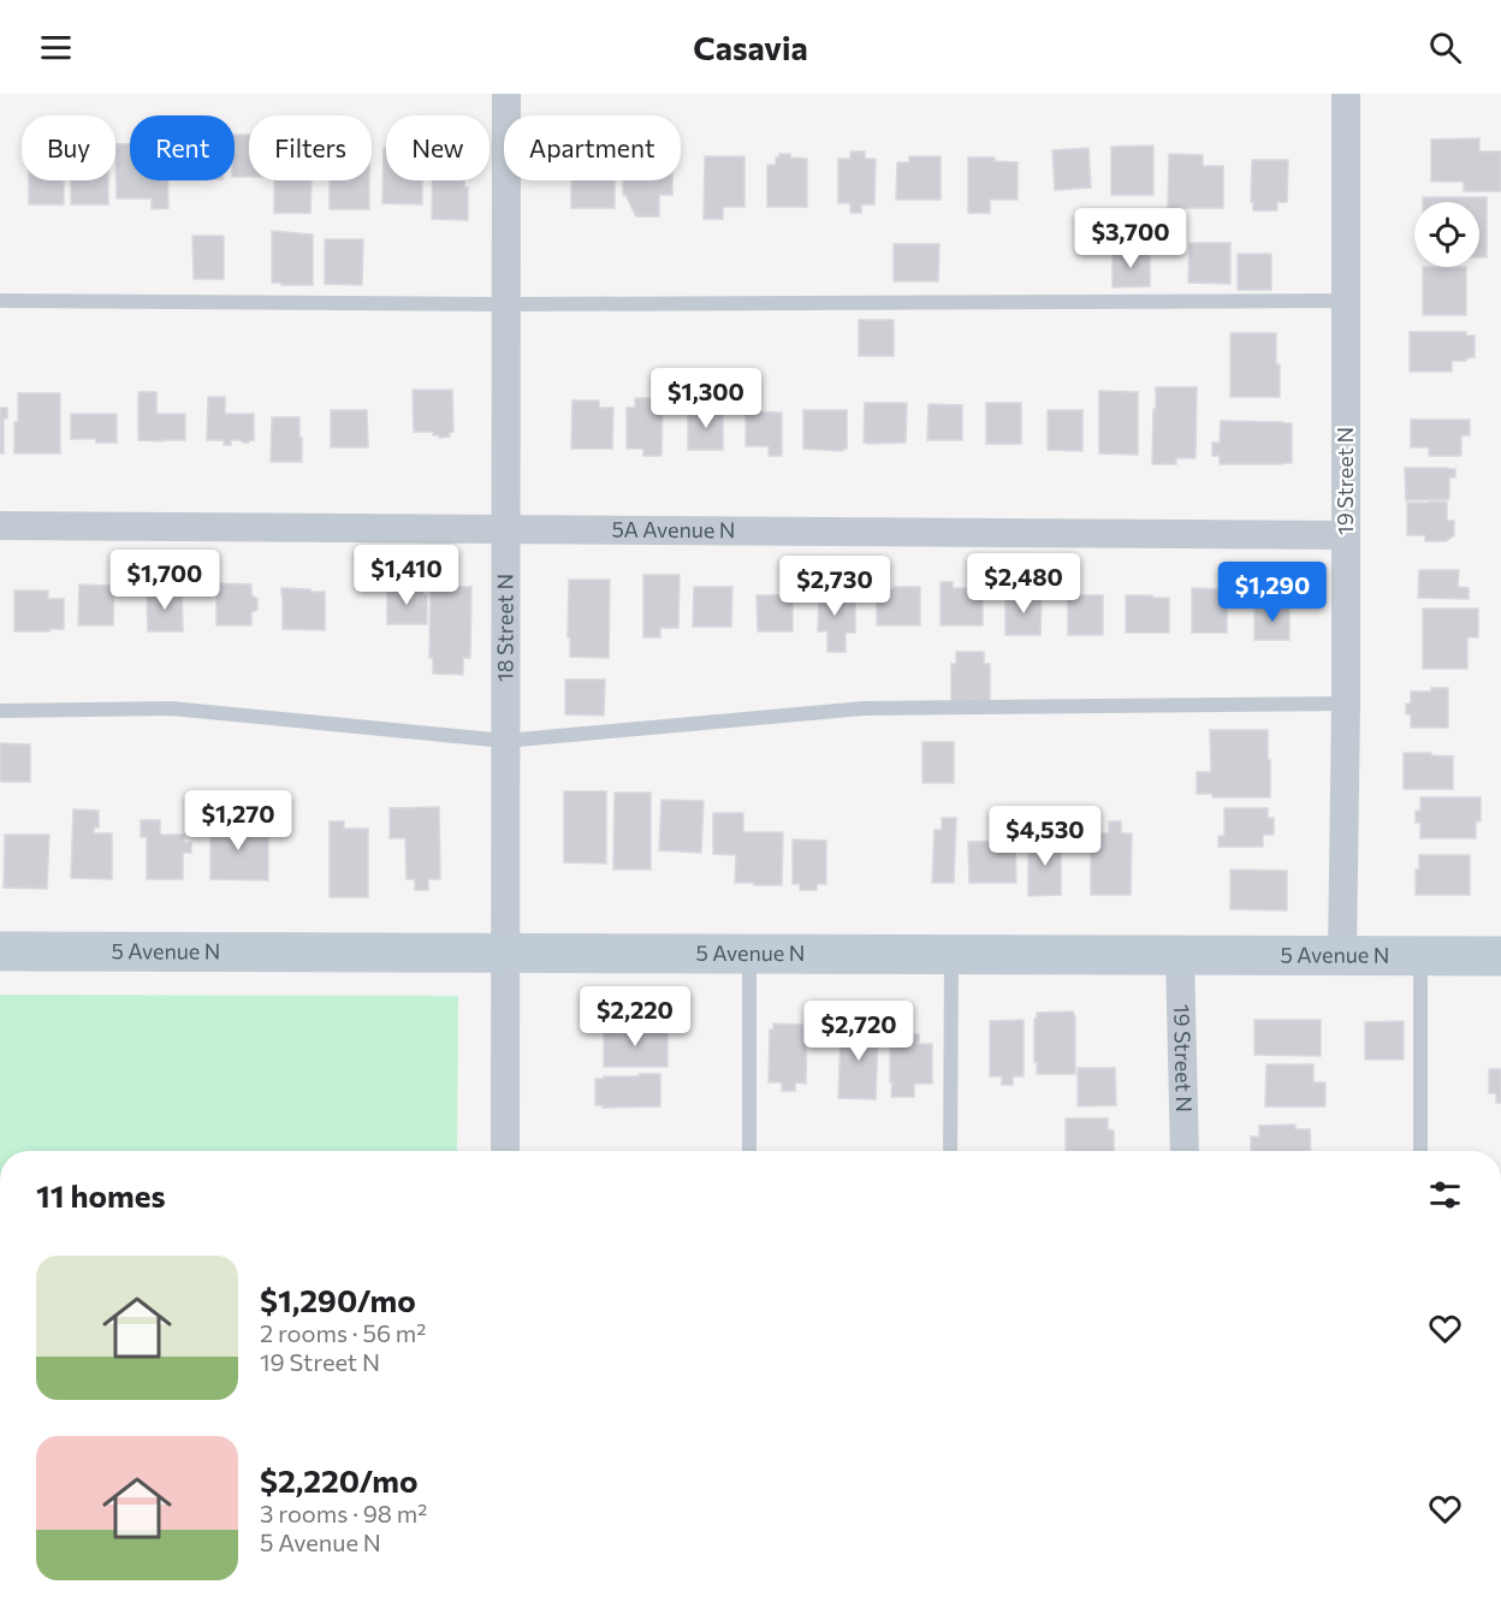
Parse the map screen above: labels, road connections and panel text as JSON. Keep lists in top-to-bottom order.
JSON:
{
  "streets": {
    "main road": ["5 Avenue N"],
    "street": ["19 Street N", "5A Avenue N", "18 Street N"]
  },
  "crossings": [
    ["19 Street N", "5A Avenue N"],
    ["19 Street N", "5 Avenue N"],
    ["5A Avenue N", "18 Street N"],
    ["18 Street N", "5 Avenue N"]
  ],
  "page": {
    "header": "Casavia",
    "chip": [
      "Buy",
      "Rent",
      "Filters",
      "New",
      "Apartment"
    ],
    "price": [
      "$3,700",
      "$1,300",
      "$1,410",
      "$1,700",
      "$2,480",
      "$2,730",
      "$1,290",
      "$1,270",
      "$4,530",
      "$2,220",
      "$2,720"
    ],
    "heading": "11 homes",
    "list": [
      {
        "name": "$1,290/mo",
        "note": "2 rooms · 56 m² · 19 Street N"
      },
      {
        "name": "$2,220/mo",
        "note": "3 rooms · 98 m² · 5 Avenue N"
      }
    ]
  }
}
